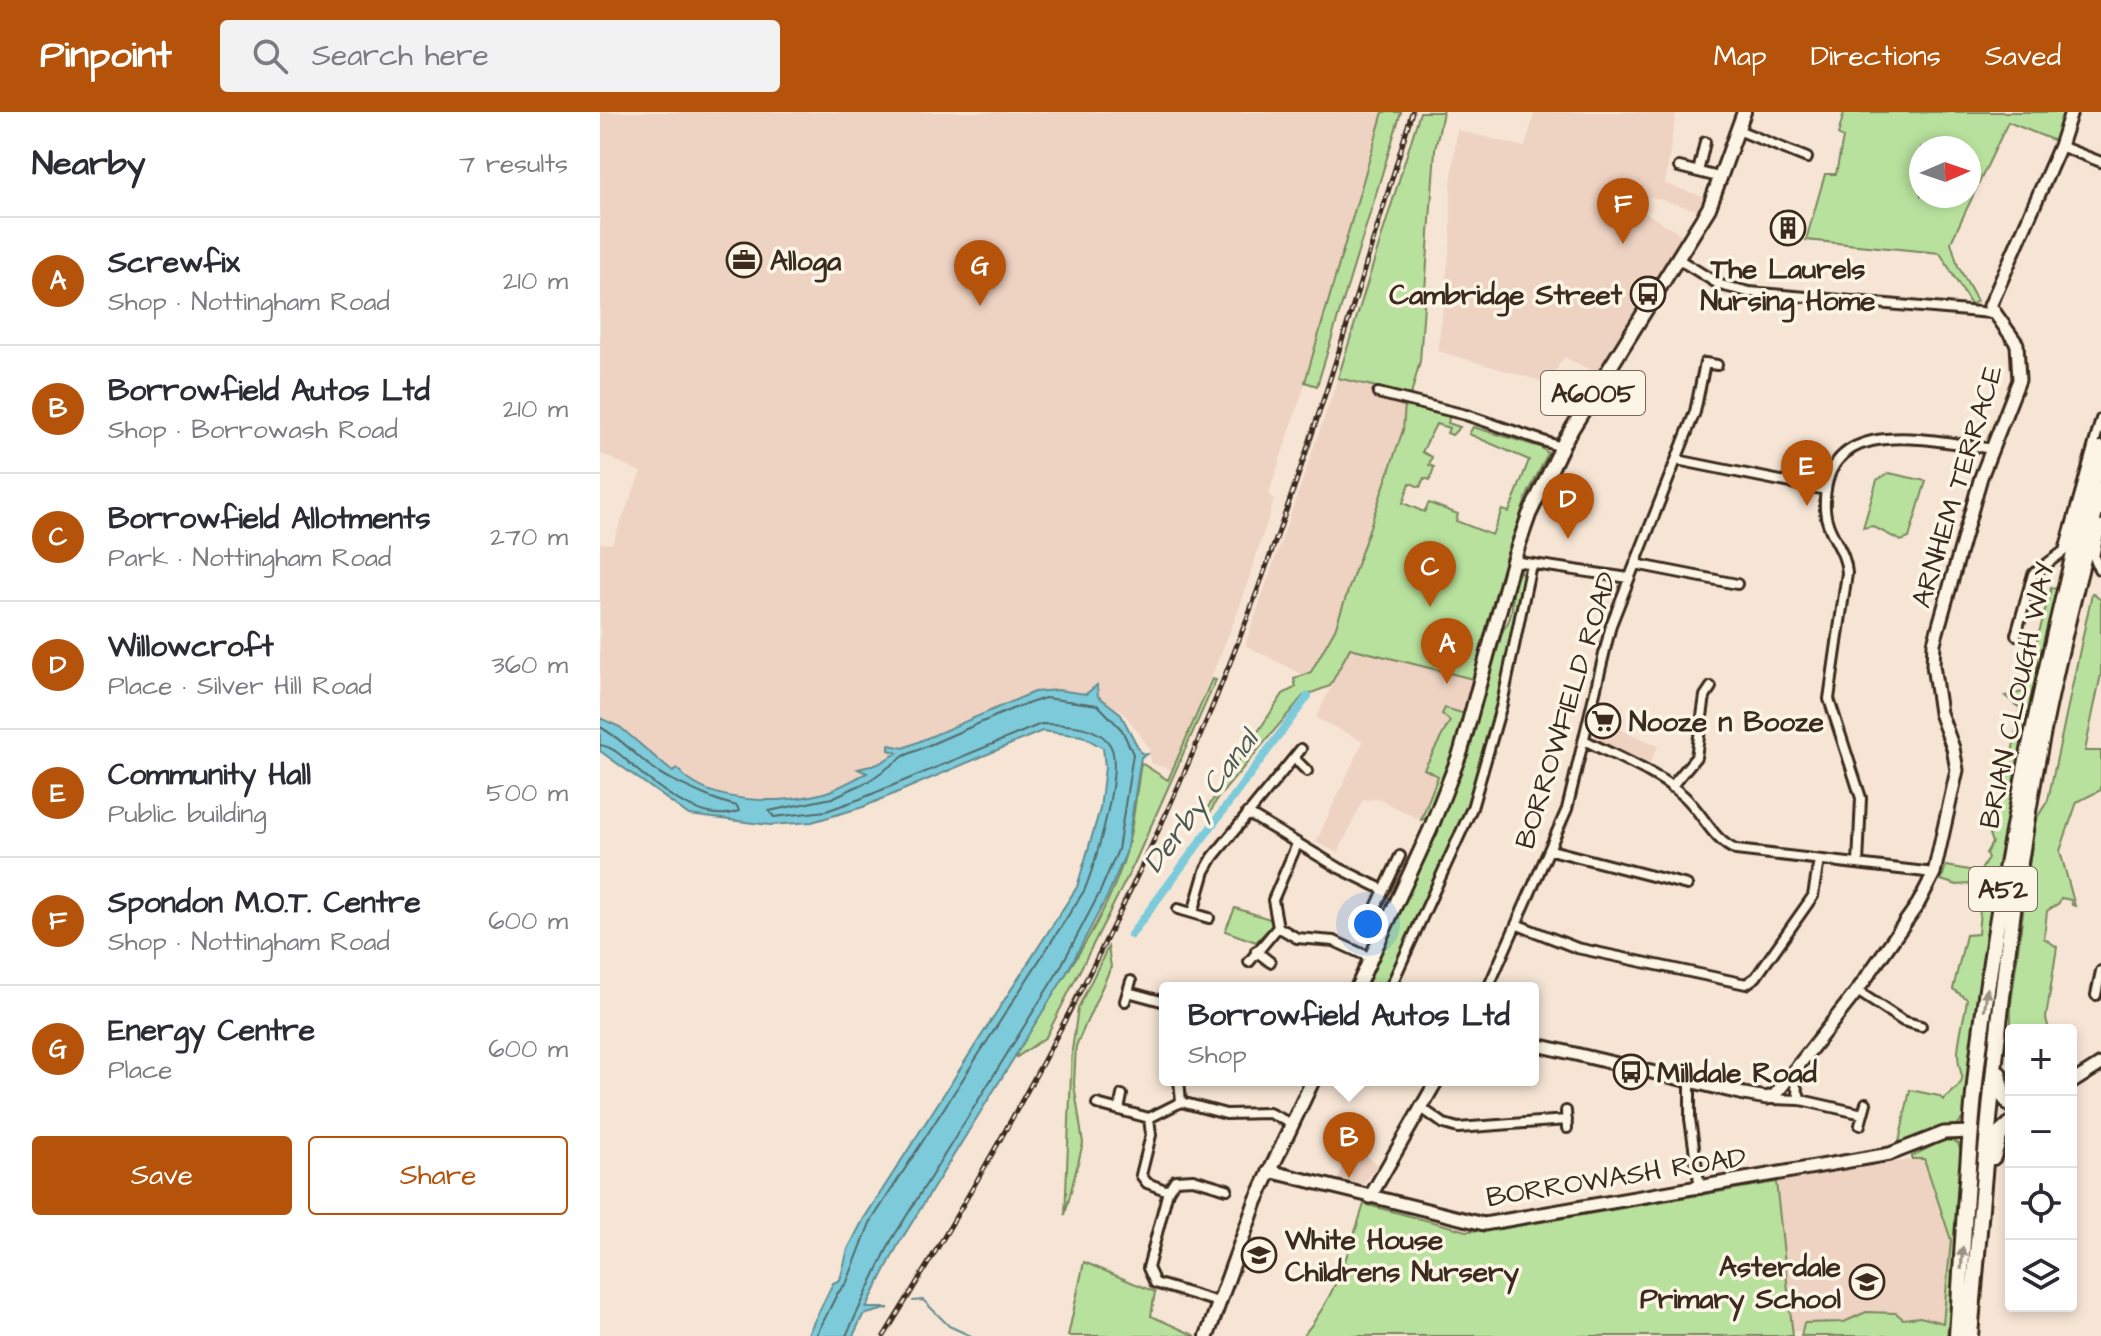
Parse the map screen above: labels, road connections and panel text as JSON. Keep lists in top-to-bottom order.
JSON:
{
  "streets": {
    "highway": ["BRIAN CLOUGH WAY", "A52"],
    "main road": ["A6005"],
    "street": ["ARNHEM TERRACE", "BORROWFIELD ROAD", "BORROWASH ROAD"]
  },
  "crossings": [
    ["BRIAN CLOUGH WAY", "BORROWASH ROAD"]
  ],
  "water": ["Derby Canal"],
  "places": {
    "building": ["The Laurels Nursing Home"],
    "office": ["Alloga"],
    "bus stop": ["Cambridge Street", "Milldale Road"],
    "supermarket": ["Nooze n Booze"],
    "school or university": ["White House Childrens Nursery", "Asterdale Primary School"]
  },
  "north": "right",
  "page": {
    "header": "Pinpoint",
    "search": "Search here",
    "nav": ["Map", "Directions", "Saved"],
    "heading": ["Nearby", "7 results"],
    "pins": [
      "F",
      "G",
      "E",
      "D",
      "C",
      "A",
      "B"
    ],
    "list": [
      {
        "mark": "A",
        "name": "Screwfix",
        "note": "Shop · Nottingham Road",
        "value": "210 m"
      },
      {
        "mark": "B",
        "name": "Borrowfield Autos Ltd",
        "note": "Shop · Borrowash Road",
        "value": "210 m"
      },
      {
        "mark": "C",
        "name": "Borrowfield Allotments",
        "note": "Park · Nottingham Road",
        "value": "270 m"
      },
      {
        "mark": "D",
        "name": "Willowcroft",
        "note": "Place · Silver Hill Road",
        "value": "360 m"
      },
      {
        "mark": "E",
        "name": "Community Hall",
        "note": "Public building",
        "value": "500 m"
      },
      {
        "mark": "F",
        "name": "Spondon M.O.T. Centre",
        "note": "Shop · Nottingham Road",
        "value": "600 m"
      },
      {
        "mark": "G",
        "name": "Energy Centre",
        "note": "Place",
        "value": "600 m"
      }
    ],
    "popup": ["Borrowfield Autos Ltd", "Shop"],
    "map_buttons": ["+", "−"],
    "buttons": ["Save", "Share"]
  }
}
